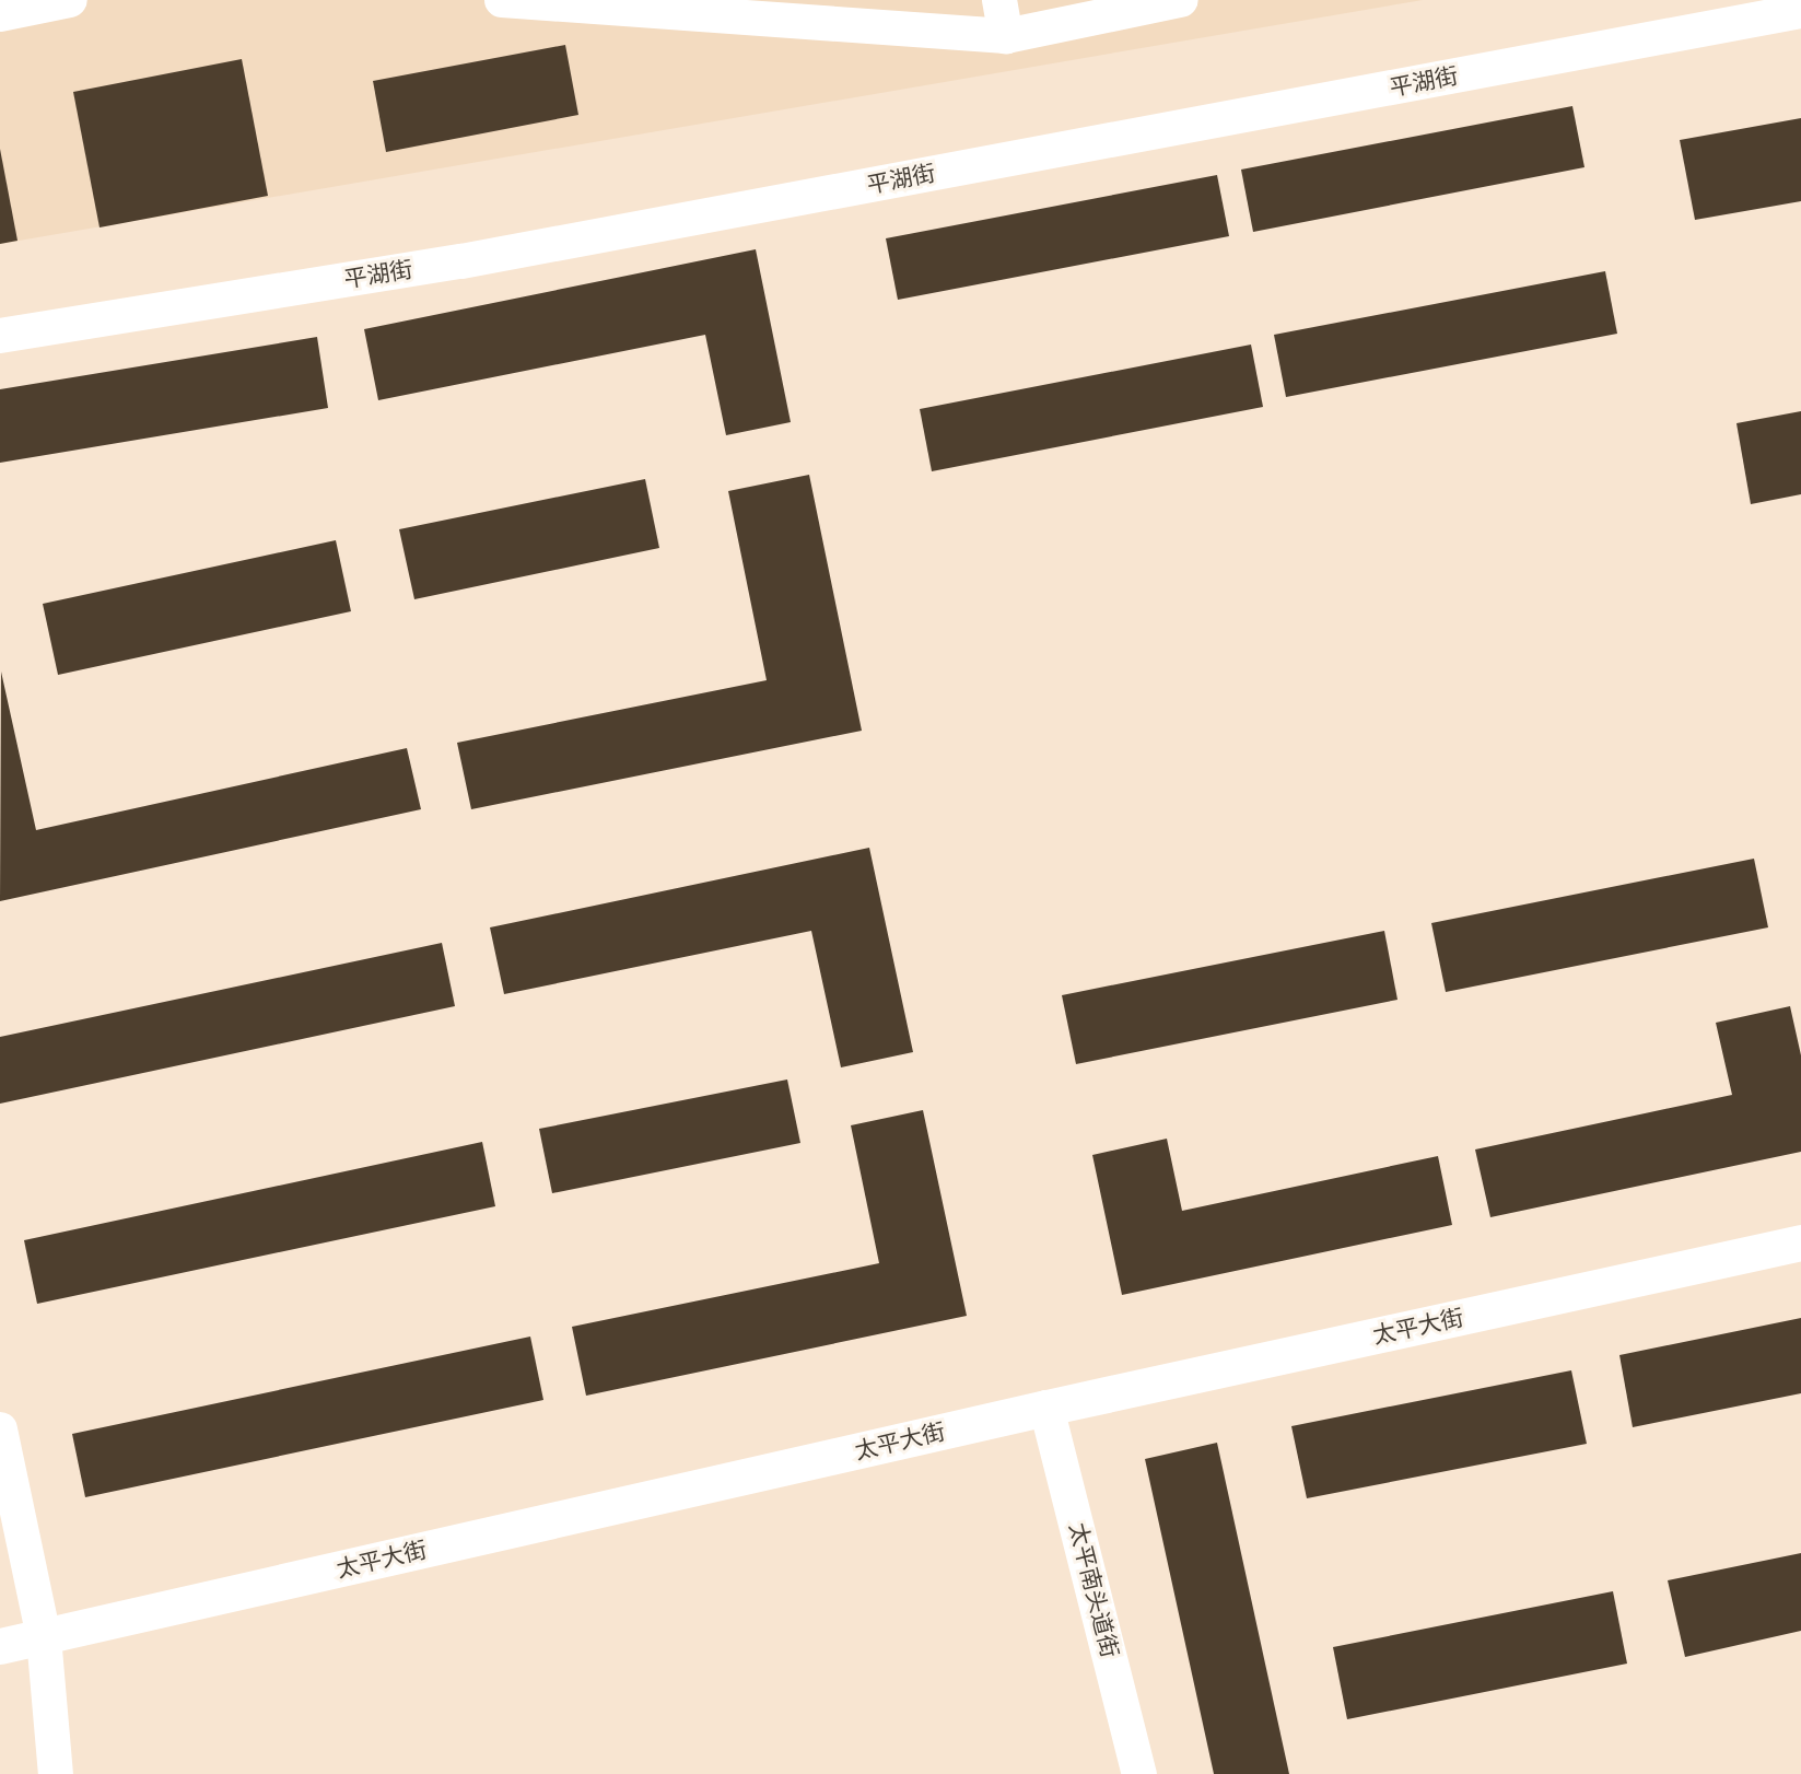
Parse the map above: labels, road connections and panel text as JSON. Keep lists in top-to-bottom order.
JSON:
{
  "streets": {
    "main road": ["太平大街"],
    "street": ["平湖街", "太平南头道街"]
  },
  "crossings": [
    ["太平大街", "太平南头道街"]
  ]
}
